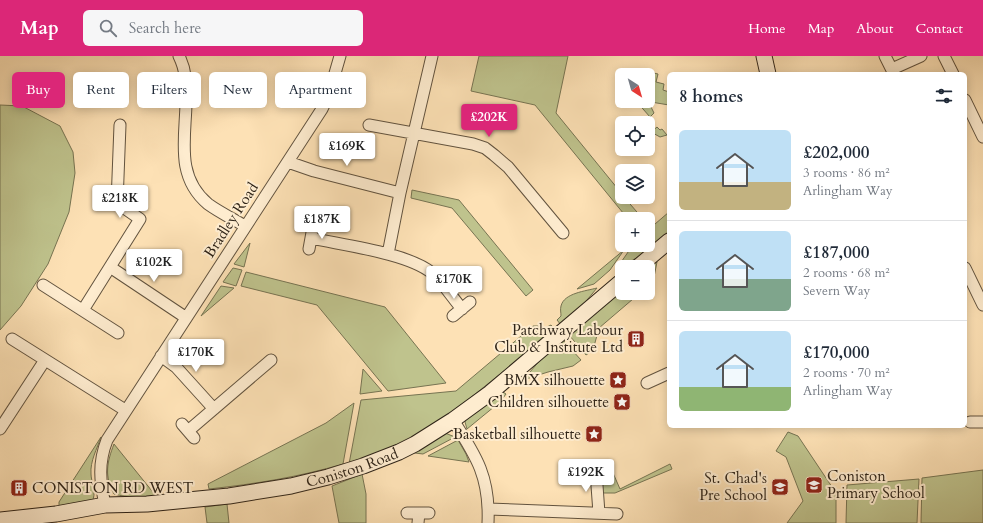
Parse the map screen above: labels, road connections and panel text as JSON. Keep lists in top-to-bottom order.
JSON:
{
  "streets": {
    "street": ["Bradley Road", "Coniston Road"]
  },
  "crossings": [
    ["Bradley Road", "Coniston Road"]
  ],
  "places": {
    "building": ["Patchway Labour Club & Institute Ltd", "CONISTON RD WEST"],
    "place": ["BMX silhouette", "Children silhouette", "Basketball silhouette"],
    "school or university": ["Coniston Primary School", "St. Chad's Pre School"]
  },
  "north": "bottom right",
  "page": {
    "header": "Map",
    "search": "Search here",
    "nav": [
      "Home",
      "Map",
      "About",
      "Contact"
    ],
    "map_buttons": ["+", "−"],
    "chip": [
      "Buy",
      "Rent",
      "Filters",
      "New",
      "Apartment"
    ],
    "heading": "8 homes",
    "price": [
      "£202K",
      "£169K",
      "£218K",
      "£187K",
      "£102K",
      "£170K",
      "£170K",
      "£192K"
    ],
    "list": [
      {
        "name": "£202,000",
        "note": "3 rooms · 86 m² · Arlingham Way"
      },
      {
        "name": "£187,000",
        "note": "2 rooms · 68 m² · Severn Way"
      },
      {
        "name": "£170,000",
        "note": "2 rooms · 70 m² · Arlingham Way"
      }
    ]
  }
}
